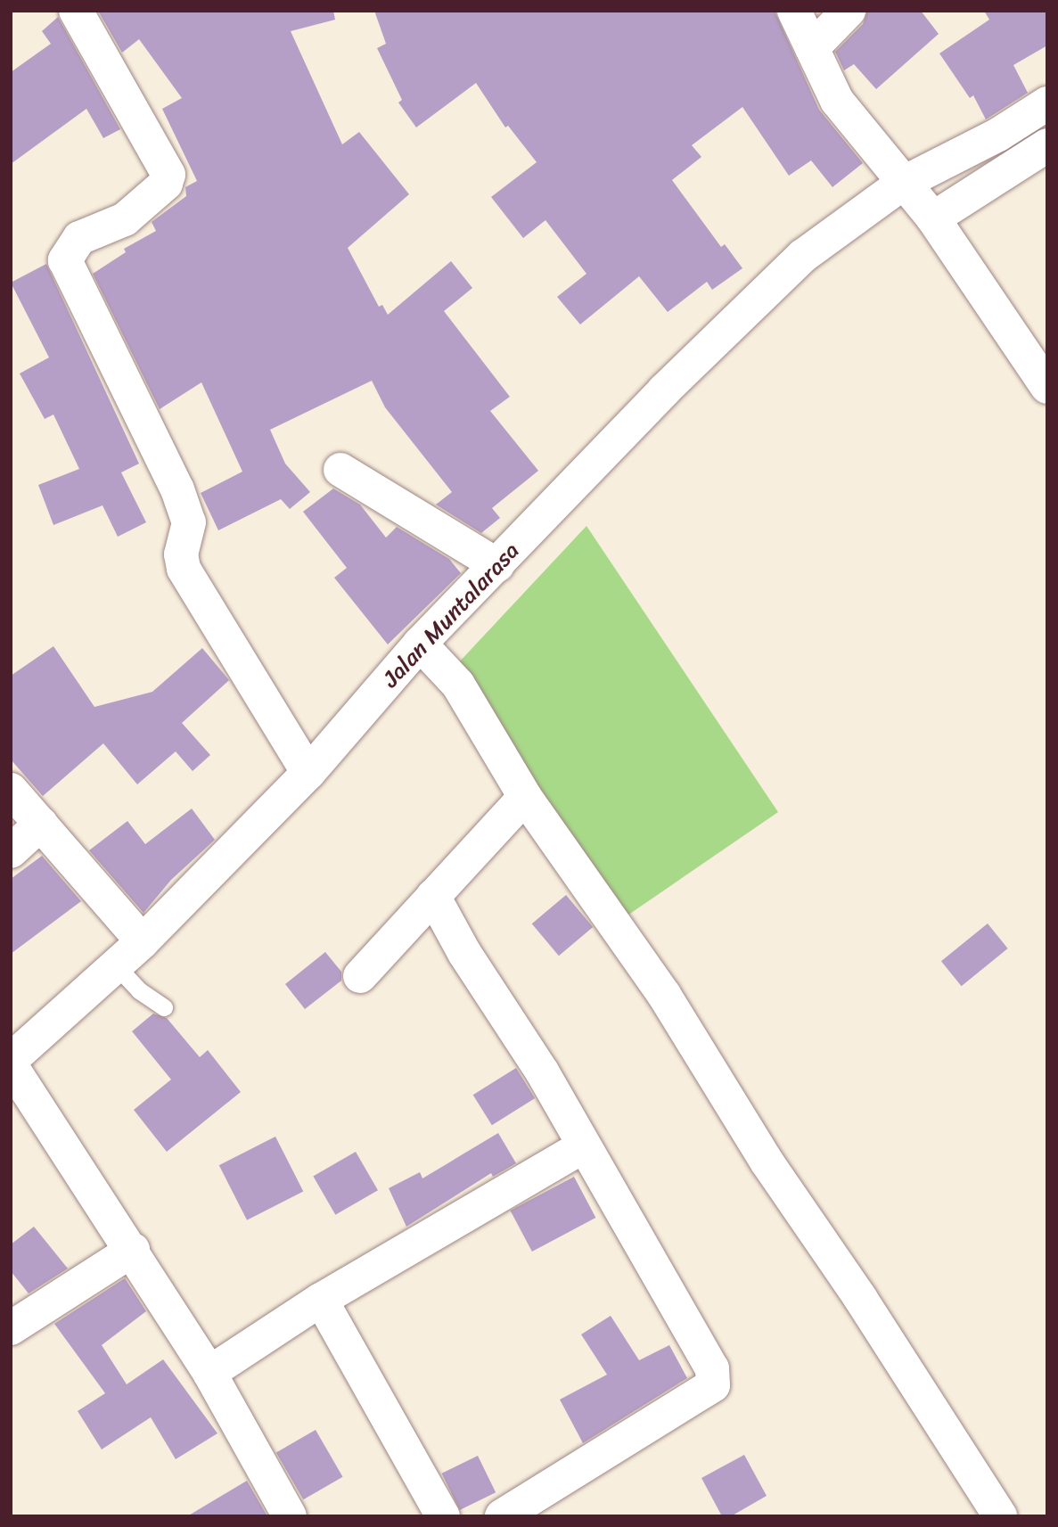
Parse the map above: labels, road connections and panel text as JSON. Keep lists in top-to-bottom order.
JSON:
{
  "streets": {
    "street": ["Jalan Muntalarasa"]
  }
}
